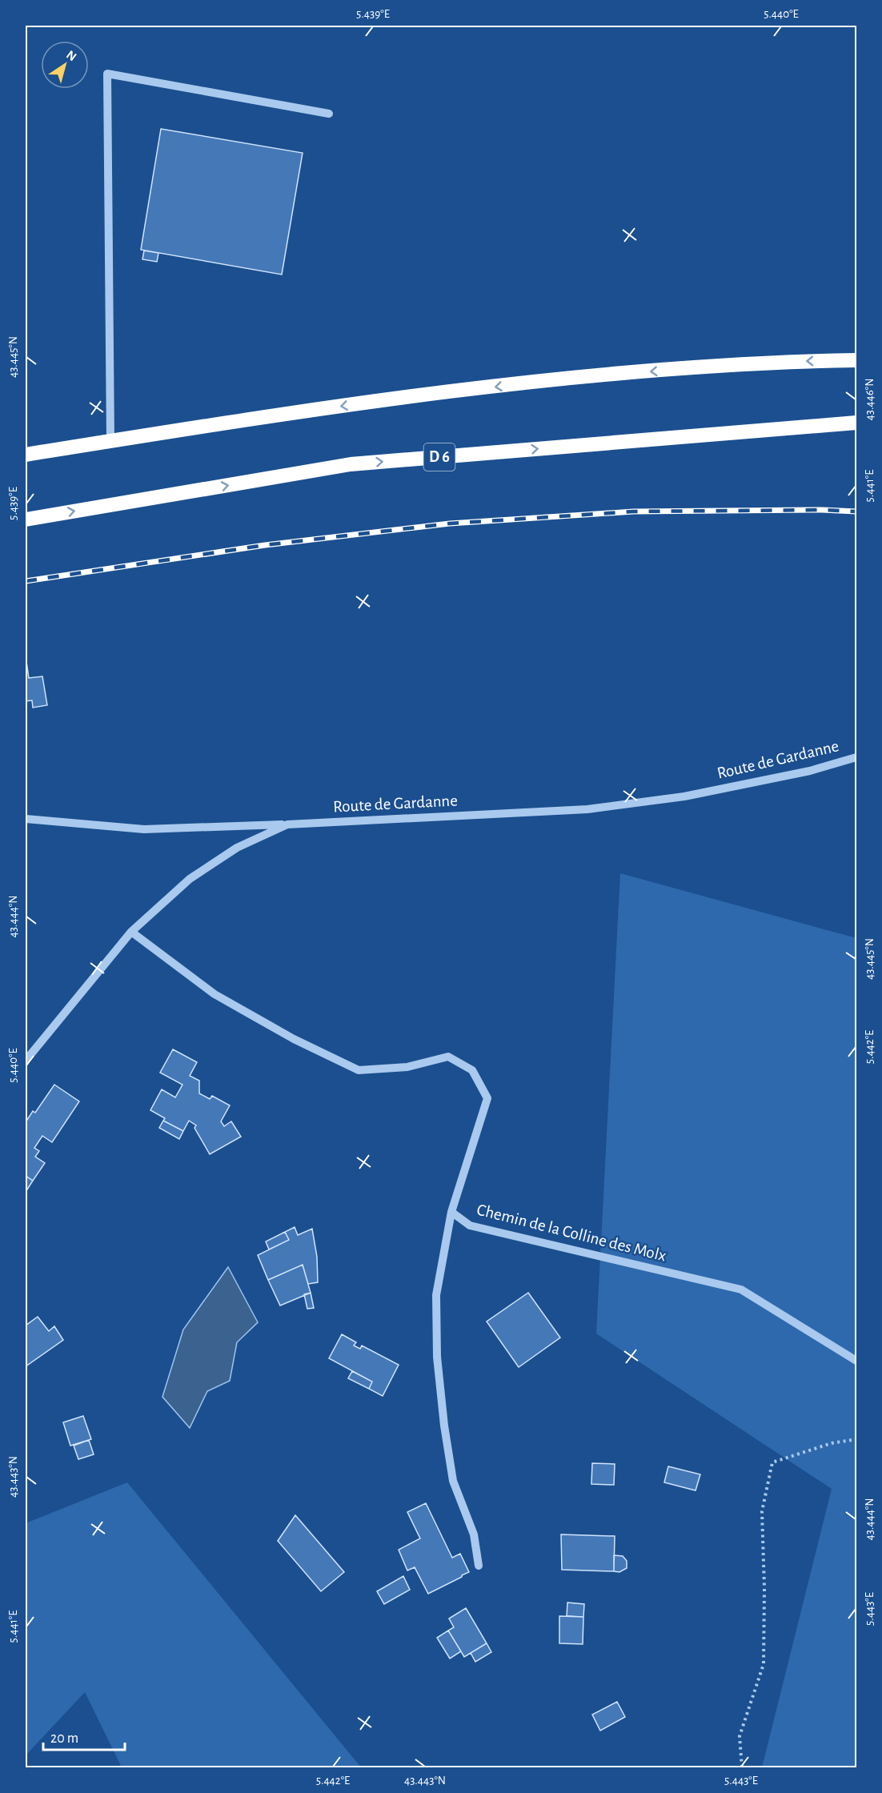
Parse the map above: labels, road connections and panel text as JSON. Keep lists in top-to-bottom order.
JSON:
{
  "streets": {
    "highway": ["D 6"],
    "street": ["Route de Gardanne", "Chemin de la Colline des Molx"]
  },
  "crossings": [
    ["Route de Gardanne", "Chemin de la Colline des Molx"]
  ],
  "scale_bar": "20 m",
  "north": "top right",
  "coordinates": [
    "5.439°E",
    "5.440°E",
    "43.445°N",
    "43.446°N",
    "5.441°E",
    "43.444°N",
    "5.442°E",
    "43.443°N",
    "5.443°E"
  ]
}
